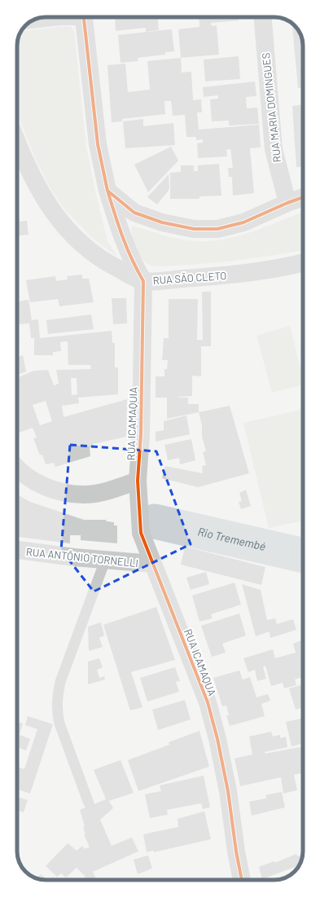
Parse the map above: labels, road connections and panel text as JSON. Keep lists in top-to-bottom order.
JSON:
{
  "streets": {
    "street": [
      "RUA MARIA DOMINGUES",
      "RUA SÃO CLETO",
      "RUA ICAMAQUIA",
      "RUA ANTÔNIO TORNELLI",
      "RUA ICAMAQUA"
    ]
  },
  "crossings": [
    ["RUA SÃO CLETO", "RUA ICAMAQUIA"],
    ["RUA ICAMAQUIA", "RUA ANTÔNIO TORNELLI"],
    ["RUA ICAMAQUIA", "RUA ICAMAQUA"],
    ["RUA ANTÔNIO TORNELLI", "RUA ICAMAQUA"]
  ],
  "water": ["Rio Tremembé"]
}
